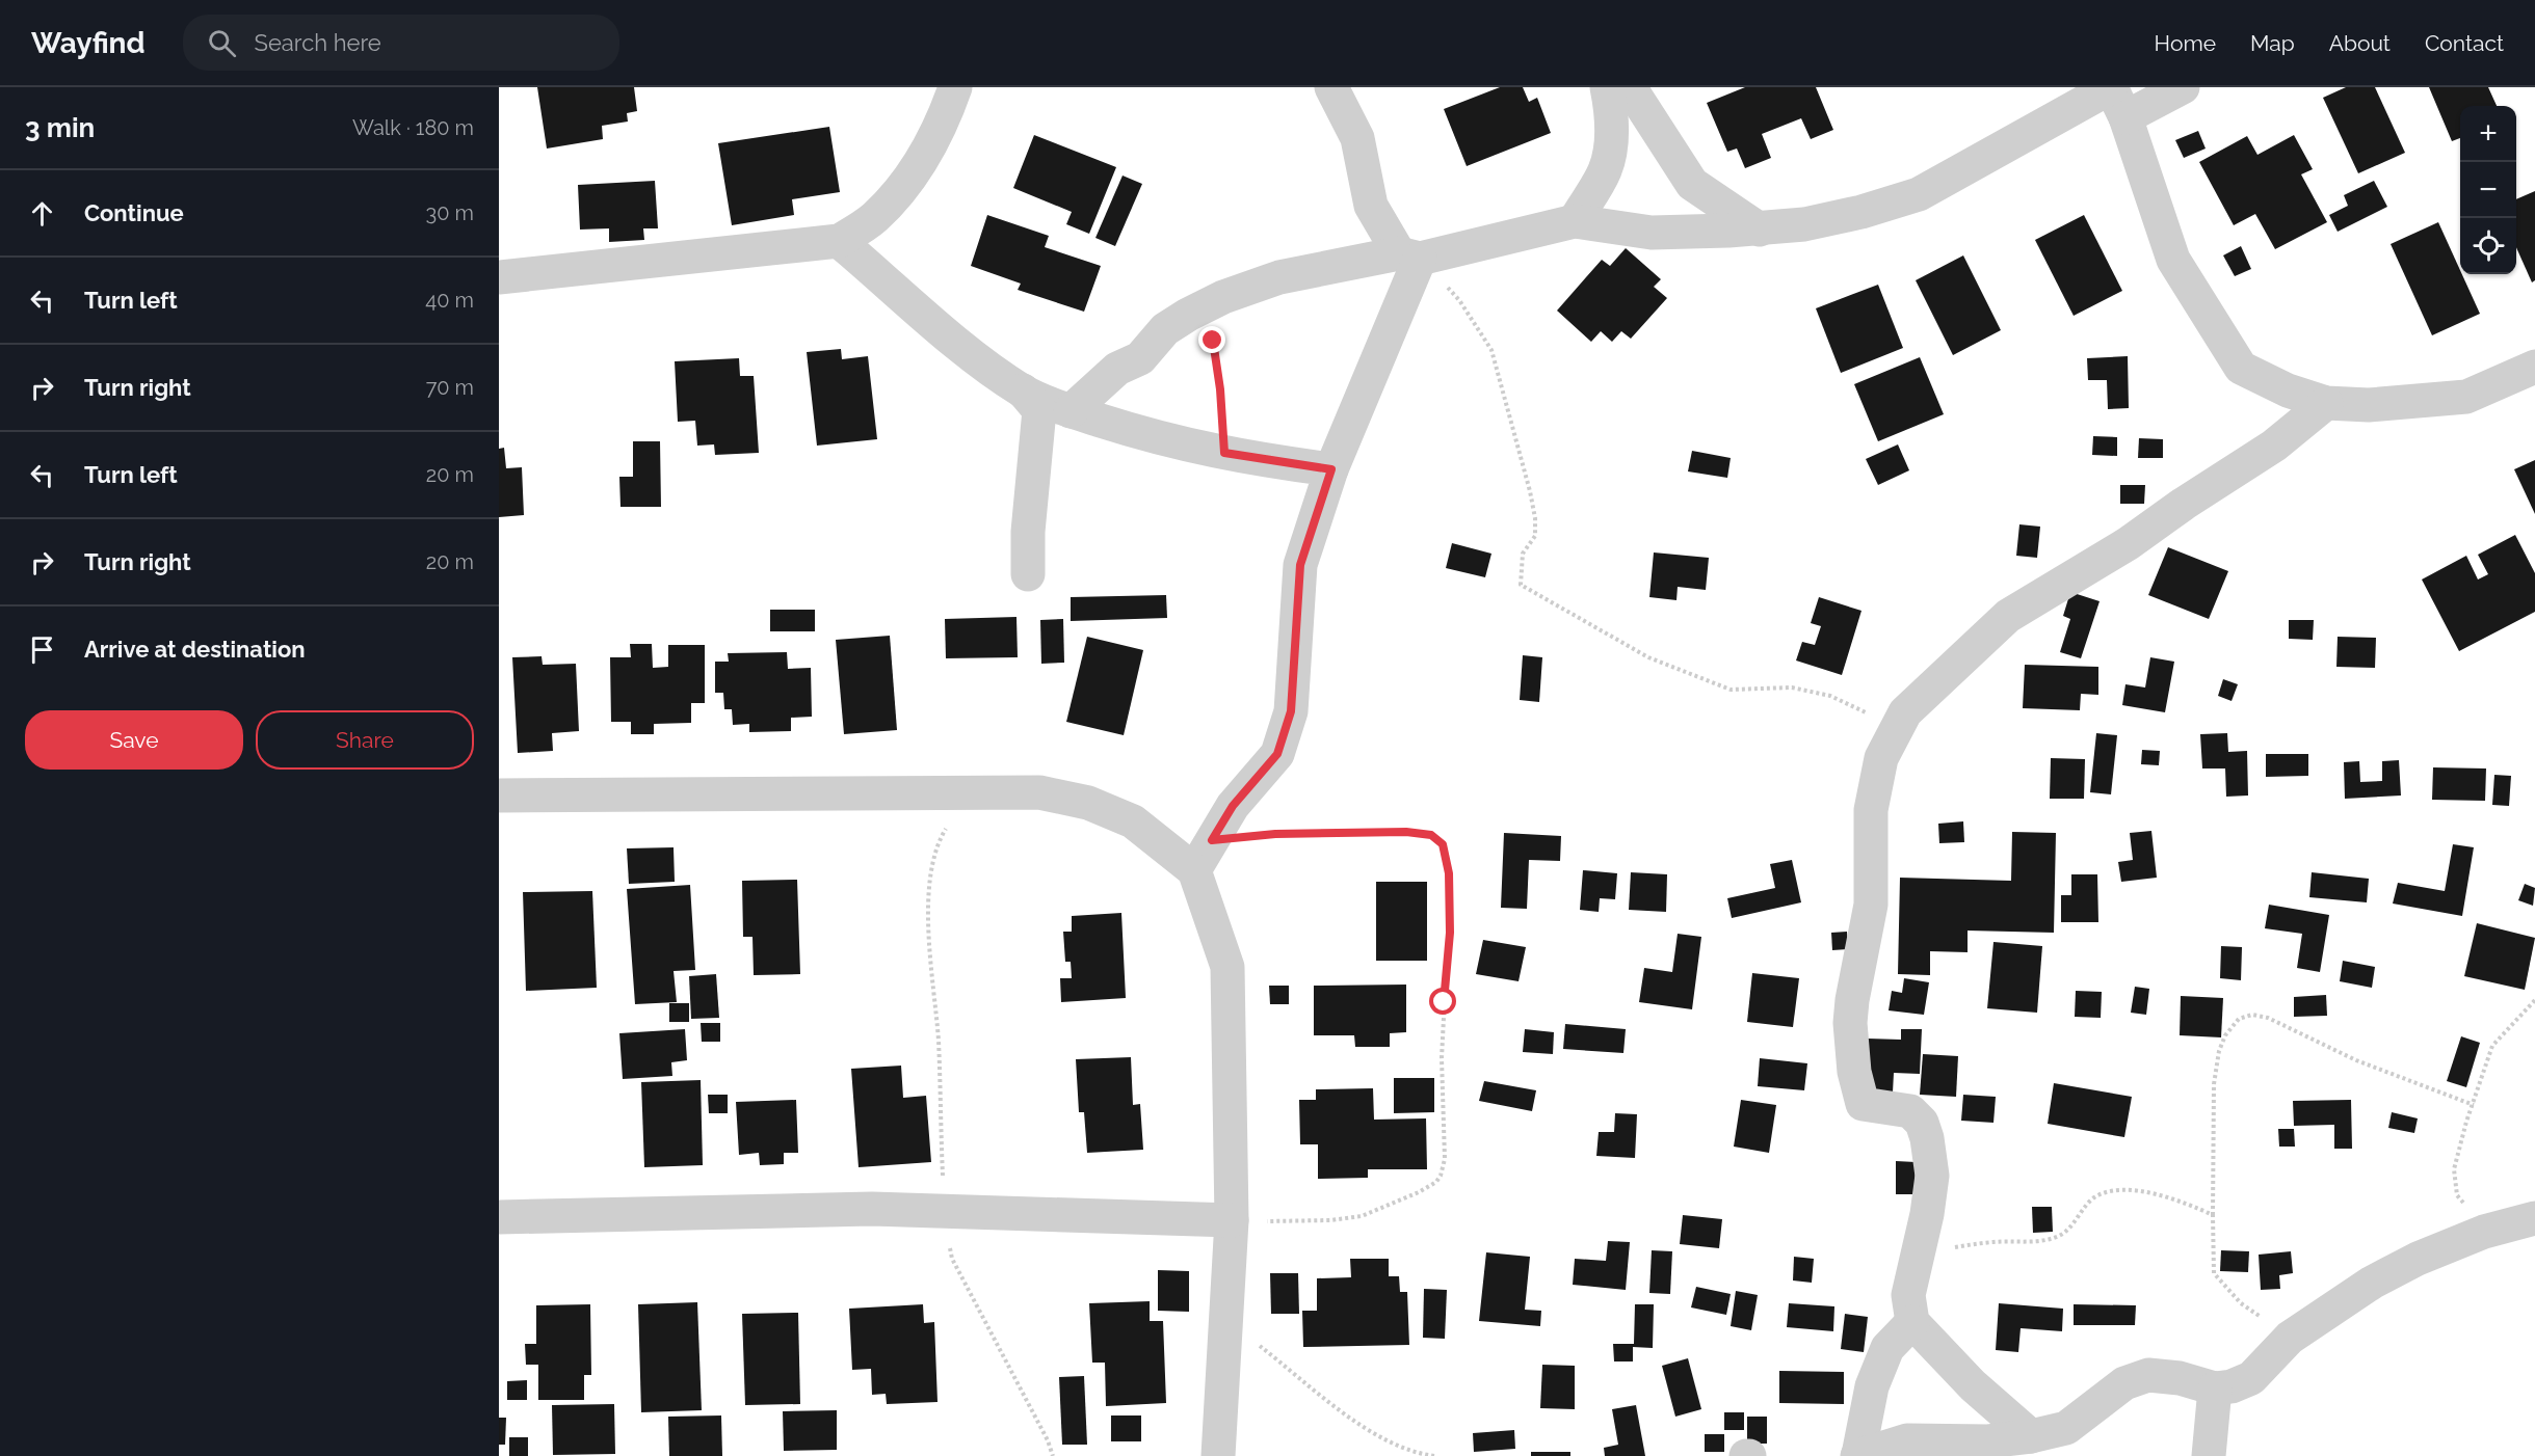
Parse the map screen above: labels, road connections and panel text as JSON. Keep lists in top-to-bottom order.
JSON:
{
  "page": {
    "header": "Wayfind",
    "search": "Search here",
    "nav": [
      "Home",
      "Map",
      "About",
      "Contact"
    ],
    "heading": ["3 min", "Walk · 180 m"],
    "map_buttons": ["+", "−"],
    "list": [
      ["Continue", "30 m"],
      ["Turn left", "40 m"],
      ["Turn right", "70 m"],
      ["Turn left", "20 m"],
      ["Turn right", "20 m"],
      "Arrive at destination"
    ],
    "buttons": ["Save", "Share"]
  }
}
